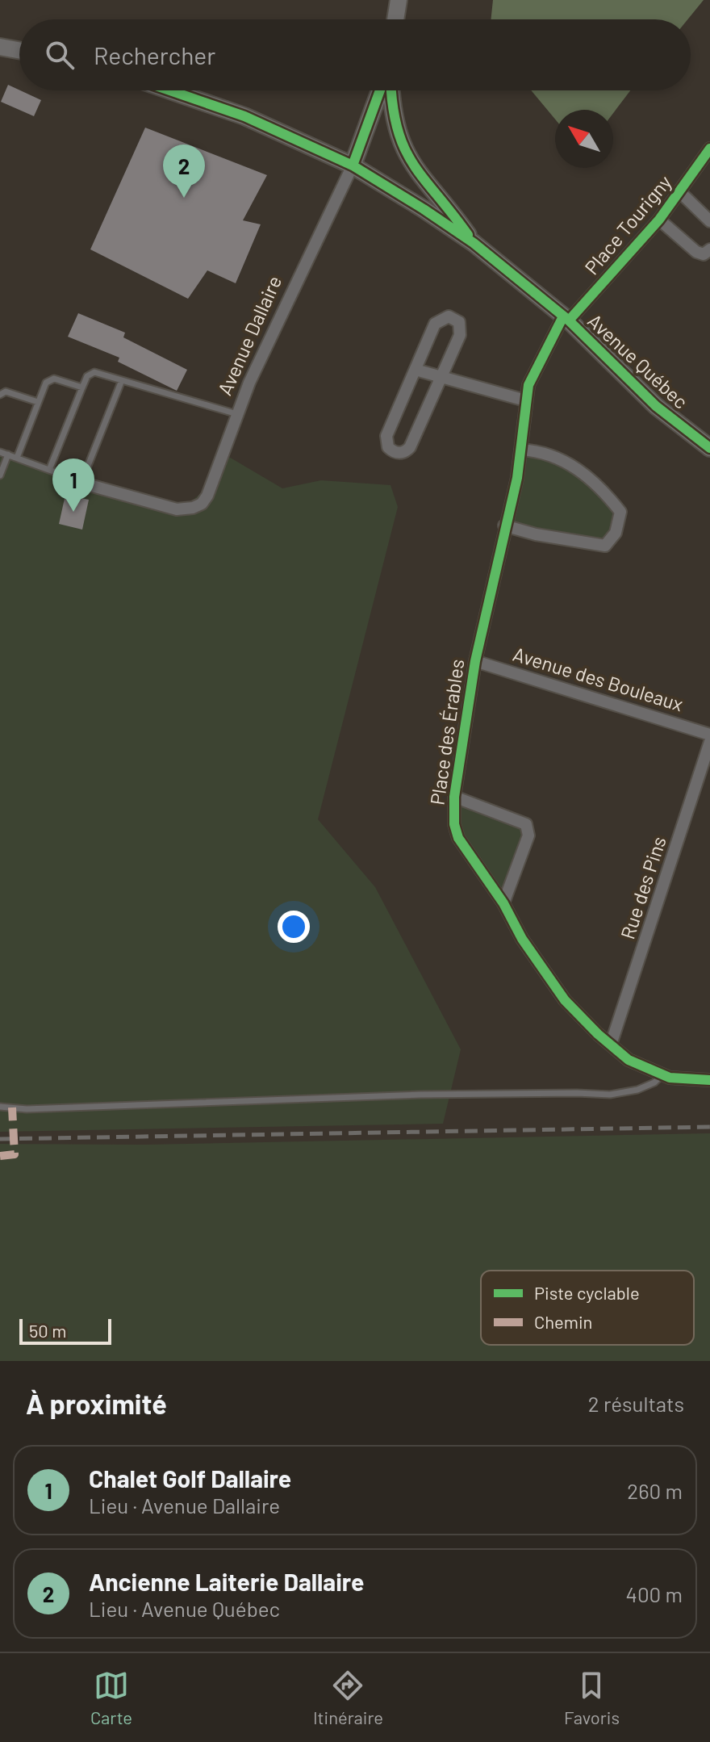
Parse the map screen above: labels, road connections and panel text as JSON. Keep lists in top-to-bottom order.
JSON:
{
  "streets": {
    "street": [
      "Place Tourigny",
      "Avenue Dallaire",
      "Avenue Québec",
      "Avenue des Bouleaux",
      "Place des Érables",
      "Rue des Pins"
    ]
  },
  "crossings": [
    ["Place Tourigny", "Avenue Québec"],
    ["Place Tourigny", "Place des Érables"],
    ["Avenue Dallaire", "Avenue Québec"],
    ["Avenue Québec", "Place des Érables"],
    ["Avenue des Bouleaux", "Place des Érables"],
    ["Place des Érables", "Rue des Pins"]
  ],
  "legend": ["Piste cyclable", "Chemin"],
  "scale_bar": "50 m",
  "north": "top left",
  "page": {
    "search": "Rechercher",
    "pins": ["2", "1"],
    "scale": "50 m",
    "heading": ["À proximité", "2 résultats"],
    "list": [
      {
        "mark": "1",
        "name": "Chalet Golf Dallaire",
        "note": "Lieu · Avenue Dallaire",
        "value": "260 m"
      },
      {
        "mark": "2",
        "name": "Ancienne Laiterie Dallaire",
        "note": "Lieu · Avenue Québec",
        "value": "400 m"
      }
    ],
    "nav": ["Carte", "Itinéraire", "Favoris"]
  }
}
